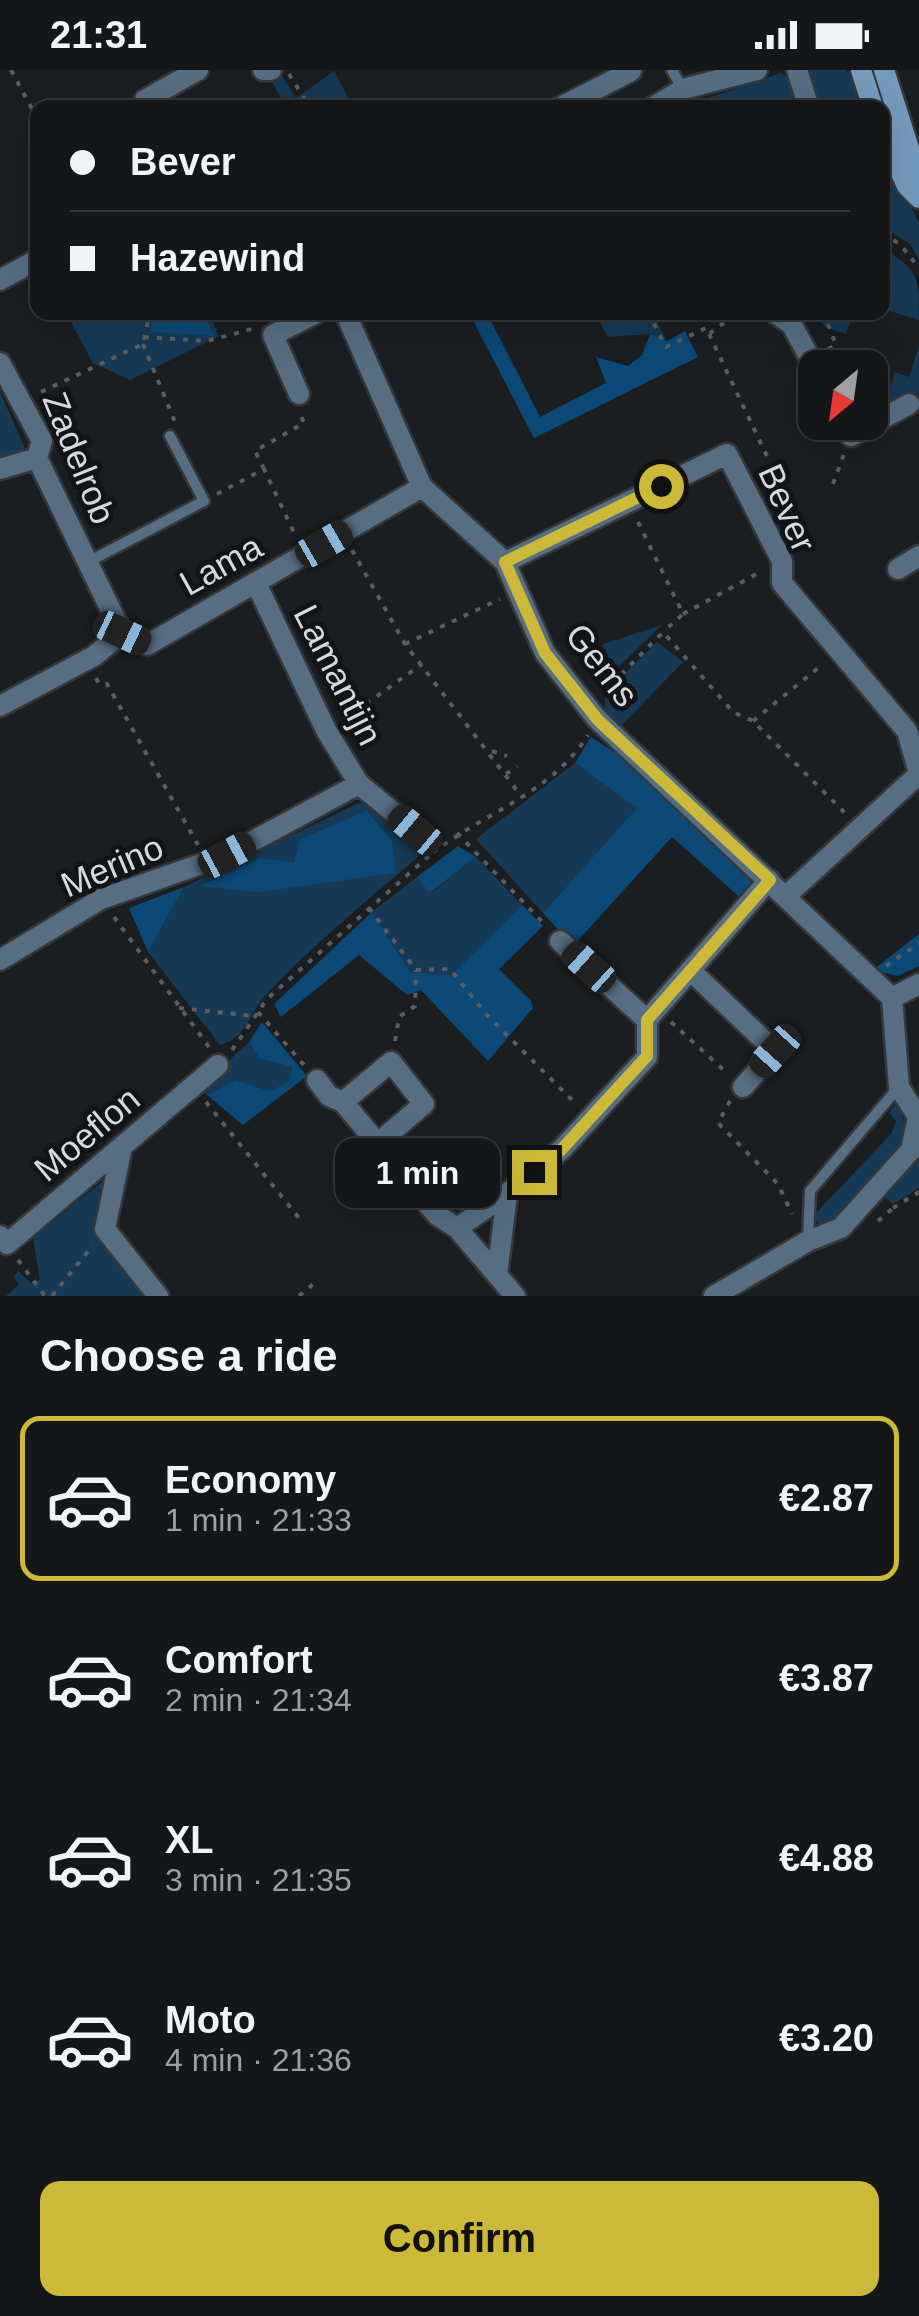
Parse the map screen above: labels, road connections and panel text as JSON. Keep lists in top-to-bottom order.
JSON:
{
  "streets": {
    "street": [
      "Zadelrob",
      "Bever",
      "Lama",
      "Gems",
      "Lamantijn",
      "Merino",
      "Moeflon"
    ]
  },
  "crossings": [
    ["Zadelrob", "Lama"],
    ["Bever", "Gems"],
    ["Lama", "Gems"],
    ["Lama", "Lamantijn"],
    ["Lamantijn", "Merino"]
  ],
  "north": "bottom left",
  "page": {
    "status": "21:31",
    "banner": ["Bever", "Hazewind"],
    "bubble": "1 min",
    "heading": "Choose a ride",
    "list": [
      {
        "name": "Economy",
        "note": "1 min · 21:33",
        "value": "€2.87"
      },
      {
        "name": "Comfort",
        "note": "2 min · 21:34",
        "value": "€3.87"
      },
      {
        "name": "XL",
        "note": "3 min · 21:35",
        "value": "€4.88"
      },
      {
        "name": "Moto",
        "note": "4 min · 21:36",
        "value": "€3.20"
      }
    ],
    "buttons": "Confirm"
  }
}
